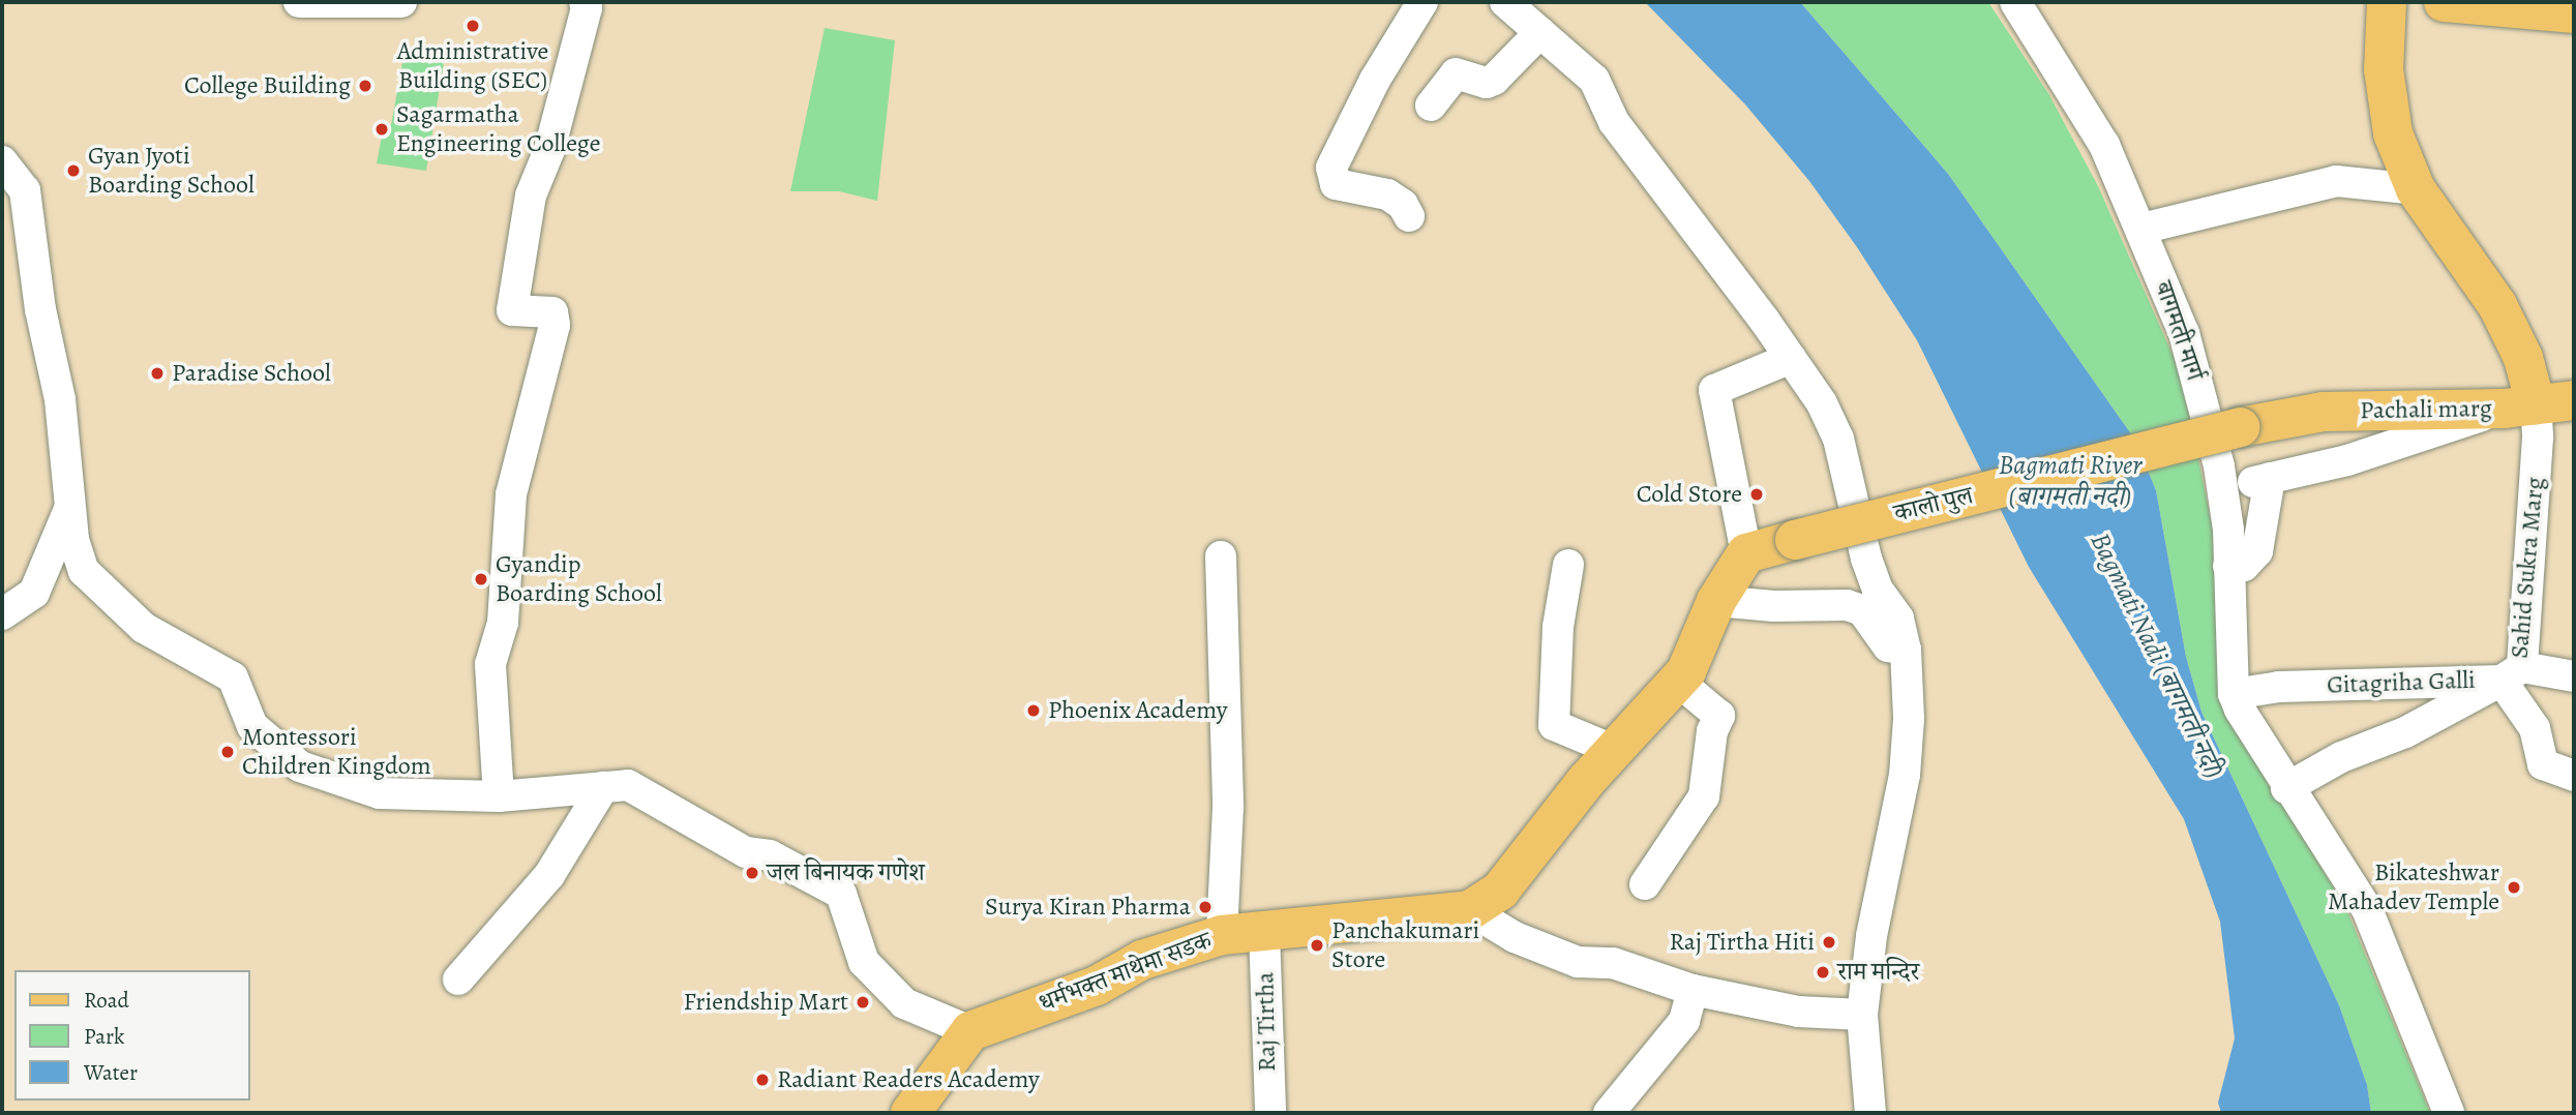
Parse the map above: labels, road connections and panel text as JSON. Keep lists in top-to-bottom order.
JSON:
{
  "streets": {
    "main road": ["Pachali marg", "कालो पुल", "धर्मभक्त माथेमा सडक"],
    "street": [
      "बागमती मार्ग",
      "Sahid Sukra Marg",
      "Gitagriha Galli",
      "Raj Tirtha"
    ]
  },
  "crossings": [
    ["बागमती मार्ग", "Gitagriha Galli"],
    ["Pachali marg", "कालो पुल"],
    ["Pachali marg", "Sahid Sukra Marg"],
    ["Sahid Sukra Marg", "Gitagriha Galli"],
    ["धर्मभक्त माथेमा सडक", "Raj Tirtha"]
  ],
  "water": ["Bagmati River (बागमती नदी)", "Bagmati Nadi (बागमती नदी)"],
  "places": [
    "Administrative Building (SEC)",
    "College Building",
    "Sagarmatha Engineering College",
    "Gyan Jyoti Boarding School",
    "Paradise School",
    "Cold Store",
    "Gyandip Boarding School",
    "Phoenix Academy",
    "Montessori Children Kingdom",
    "जल बिनायक गणेश",
    "Bikateshwar Mahadev Temple",
    "Surya Kiran Pharma",
    "Raj Tirtha Hiti",
    "Panchakumari Store",
    "राम मन्दिर",
    "Friendship Mart",
    "Radiant Readers Academy"
  ],
  "legend": ["Road", "Park", "Water"]
}
